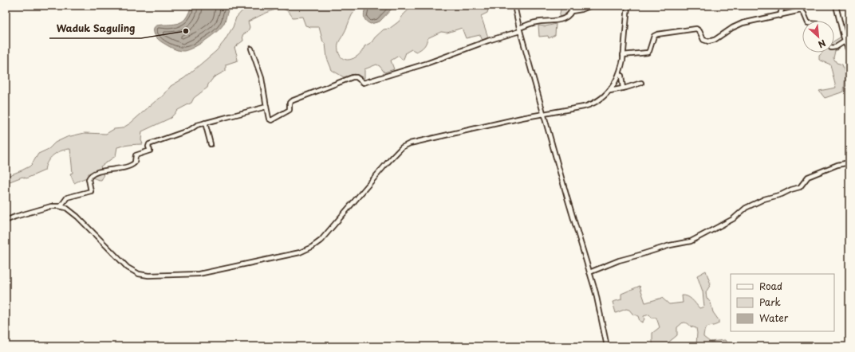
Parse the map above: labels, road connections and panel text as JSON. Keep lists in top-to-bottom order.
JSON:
{
  "places": ["Waduk Saguling"],
  "legend": ["Road", "Park", "Water"],
  "north": "bottom right"
}
